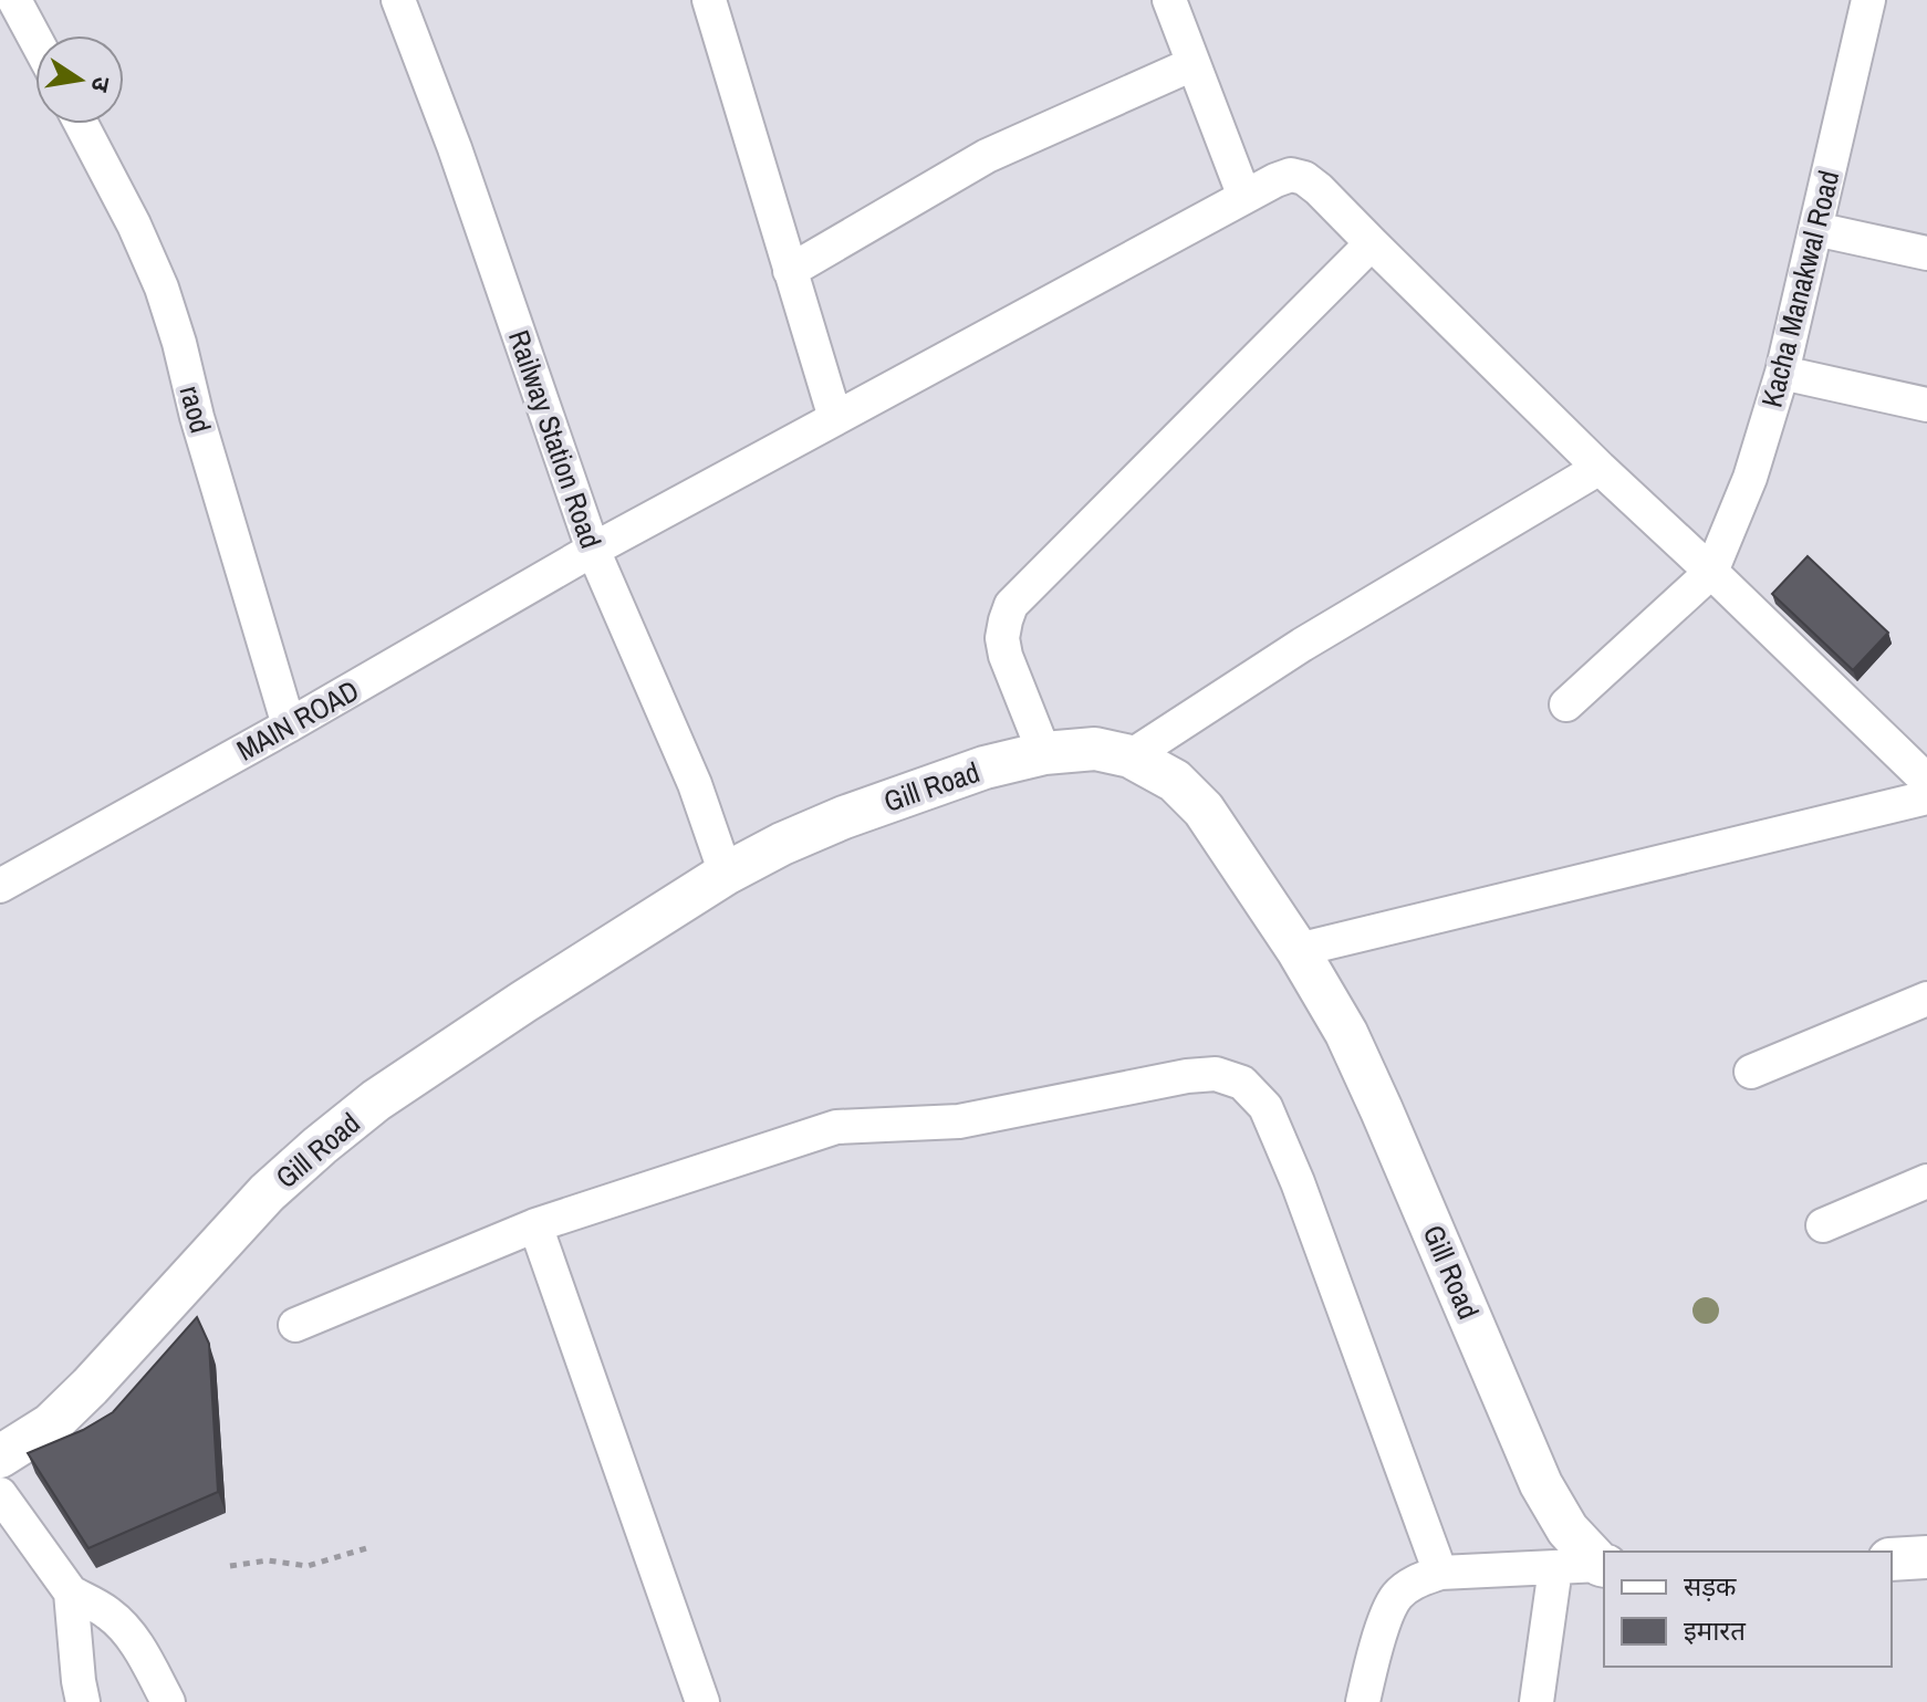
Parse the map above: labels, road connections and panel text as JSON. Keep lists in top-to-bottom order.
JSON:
{
  "streets": {
    "street": [
      "Kacha Manakwal Road",
      "raod",
      "Railway Station Road",
      "MAIN ROAD",
      "Gill Road"
    ]
  },
  "crossings": [
    ["Kacha Manakwal Road", "MAIN ROAD"],
    ["raod", "MAIN ROAD"],
    ["Railway Station Road", "MAIN ROAD"],
    ["Railway Station Road", "Gill Road"]
  ],
  "legend": ["सड़क", "इमारत"],
  "north": "right"
}
